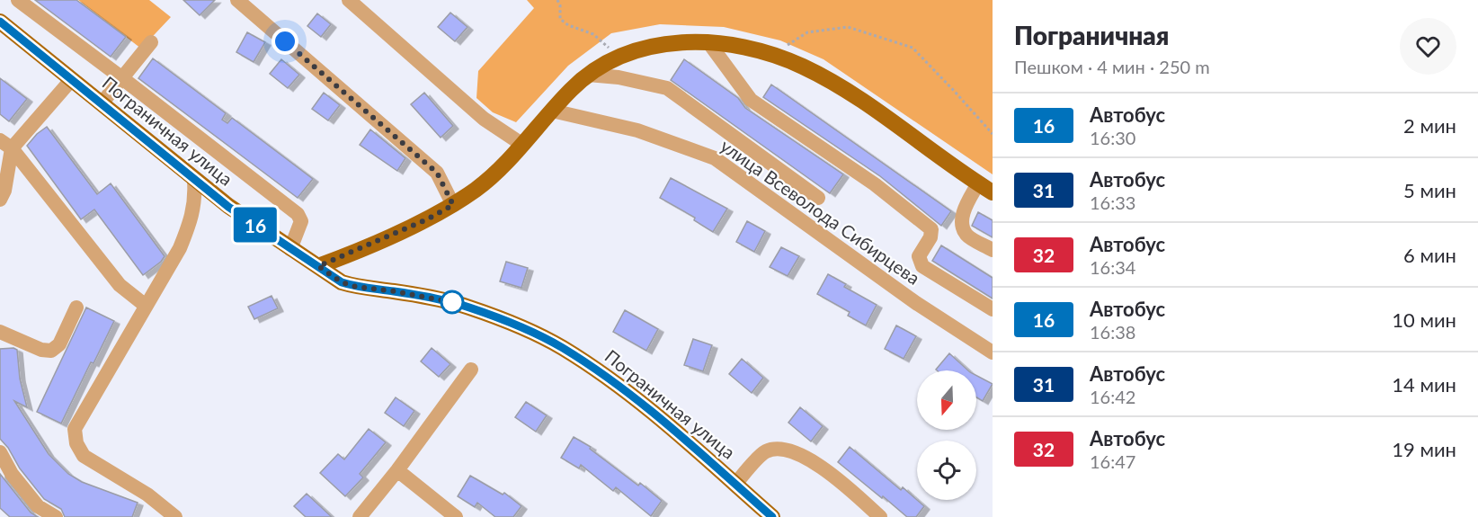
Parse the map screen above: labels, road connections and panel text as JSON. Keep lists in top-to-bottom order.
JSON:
{
  "streets": {
    "main road": ["Пограничная улица"],
    "street": ["улица Всеволода Сибирцева"]
  },
  "lines": ["bus line 16"],
  "north": "bottom",
  "page": {
    "on_map": "16",
    "heading": ["Пограничная", "Пешком · 4 мин · 250 m"],
    "list": [
      {
        "mark": "16",
        "name": "Автобус",
        "note": "16:30",
        "value": "2 мин"
      },
      {
        "mark": "31",
        "name": "Автобус",
        "note": "16:33",
        "value": "5 мин"
      },
      {
        "mark": "32",
        "name": "Автобус",
        "note": "16:34",
        "value": "6 мин"
      },
      {
        "mark": "16",
        "name": "Автобус",
        "note": "16:38",
        "value": "10 мин"
      },
      {
        "mark": "31",
        "name": "Автобус",
        "note": "16:42",
        "value": "14 мин"
      },
      {
        "mark": "32",
        "name": "Автобус",
        "note": "16:47",
        "value": "19 мин"
      }
    ]
  }
}
